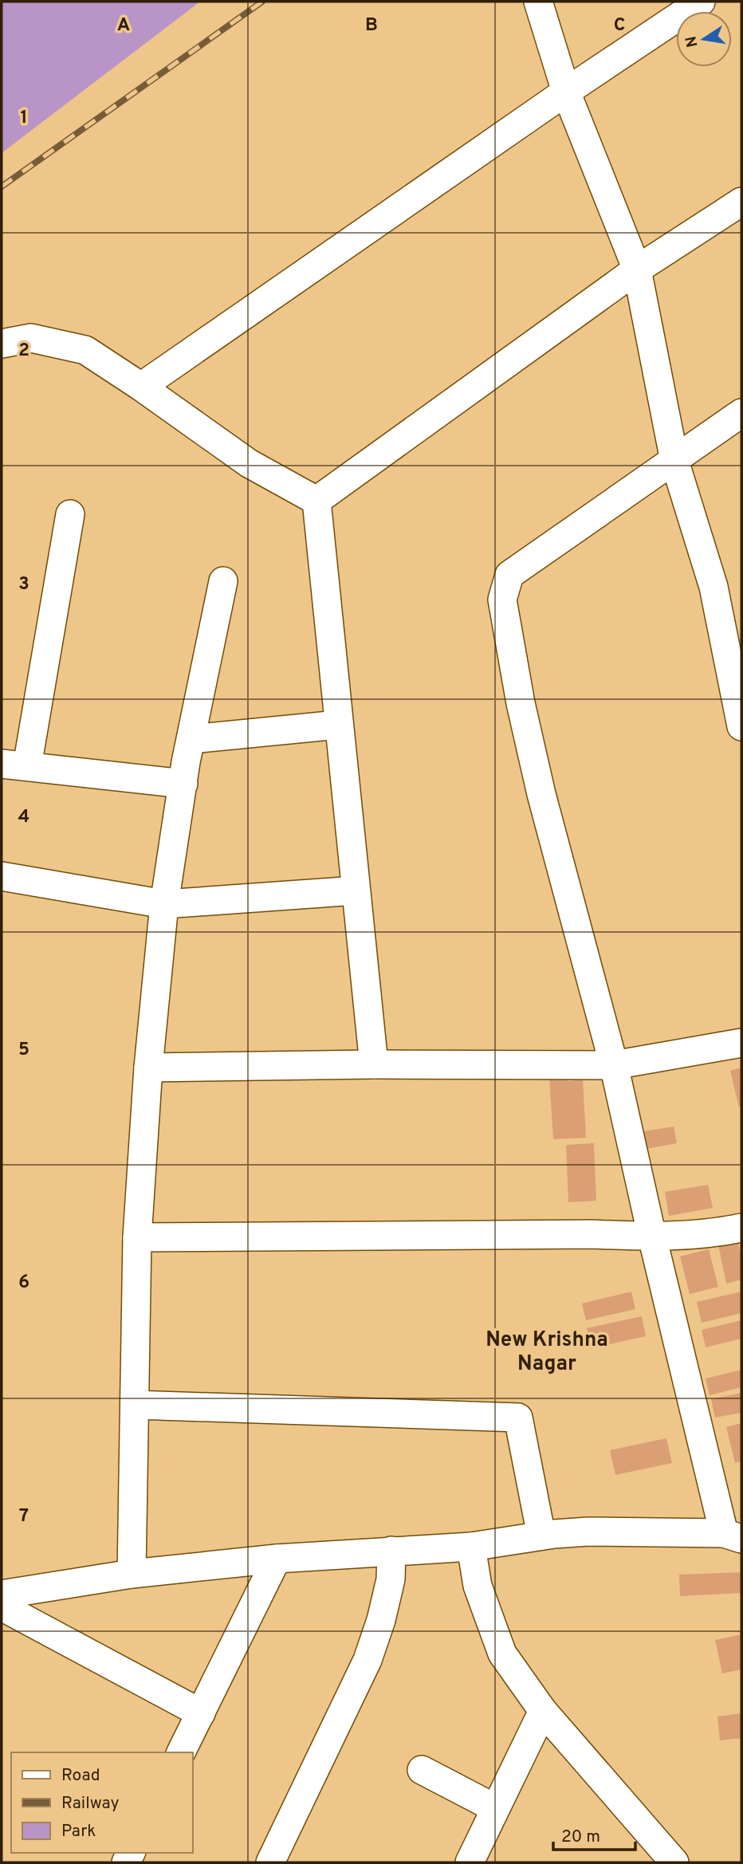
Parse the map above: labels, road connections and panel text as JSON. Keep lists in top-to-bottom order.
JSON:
{
  "districts": ["New Krishna Nagar"],
  "legend": ["Road", "Railway", "Park"],
  "scale_bar": "20 m",
  "north": "left",
  "grid": {
    "columns": ["A", "B", "C"],
    "rows": [
      "1",
      "2",
      "3",
      "4",
      "5",
      "6",
      "7"
    ]
  }
}
